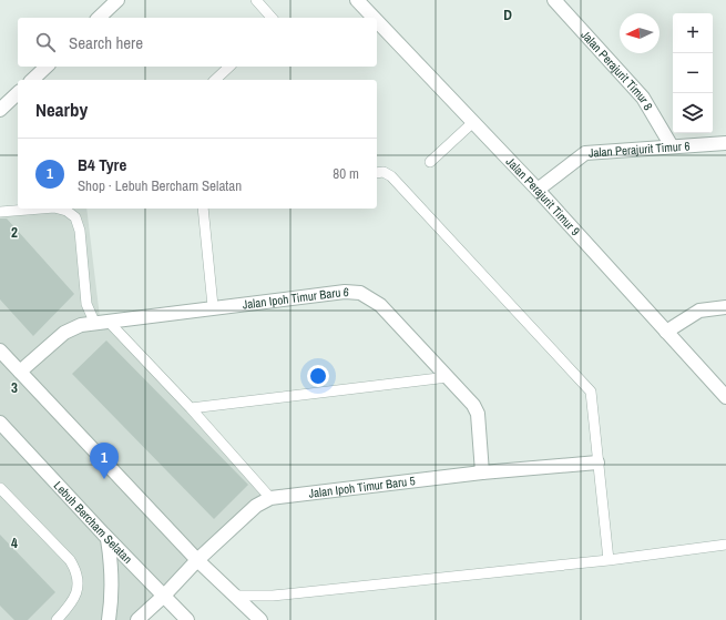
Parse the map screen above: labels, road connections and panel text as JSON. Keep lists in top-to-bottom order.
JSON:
{
  "streets": {
    "street": [
      "Jalan Perajurit Timur 8",
      "Jalan Perajurit Timur 6",
      "Jalan Perajurit Timur 9",
      "Jalan Ipoh Timur Baru 6",
      "Jalan Ipoh Timur Baru 5",
      "Lebuh Bercham Selatan"
    ]
  },
  "crossings": [
    ["Jalan Perajurit Timur 8", "Jalan Perajurit Timur 6"],
    ["Jalan Perajurit Timur 6", "Jalan Perajurit Timur 9"],
    ["Jalan Ipoh Timur Baru 6", "Jalan Ipoh Timur Baru 5"],
    ["Jalan Ipoh Timur Baru 5", "Lebuh Bercham Selatan"]
  ],
  "north": "left",
  "page": {
    "map_buttons": ["+", "−"],
    "search": "Search here",
    "heading": "Nearby",
    "list": [
      {
        "mark": "1",
        "name": "B4 Tyre",
        "note": "Shop · Lebuh Bercham Selatan",
        "value": "80 m"
      }
    ],
    "pins": "1"
  },
  "grid": {
    "columns": ["D"],
    "rows": ["2", "3", "4"]
  }
}
